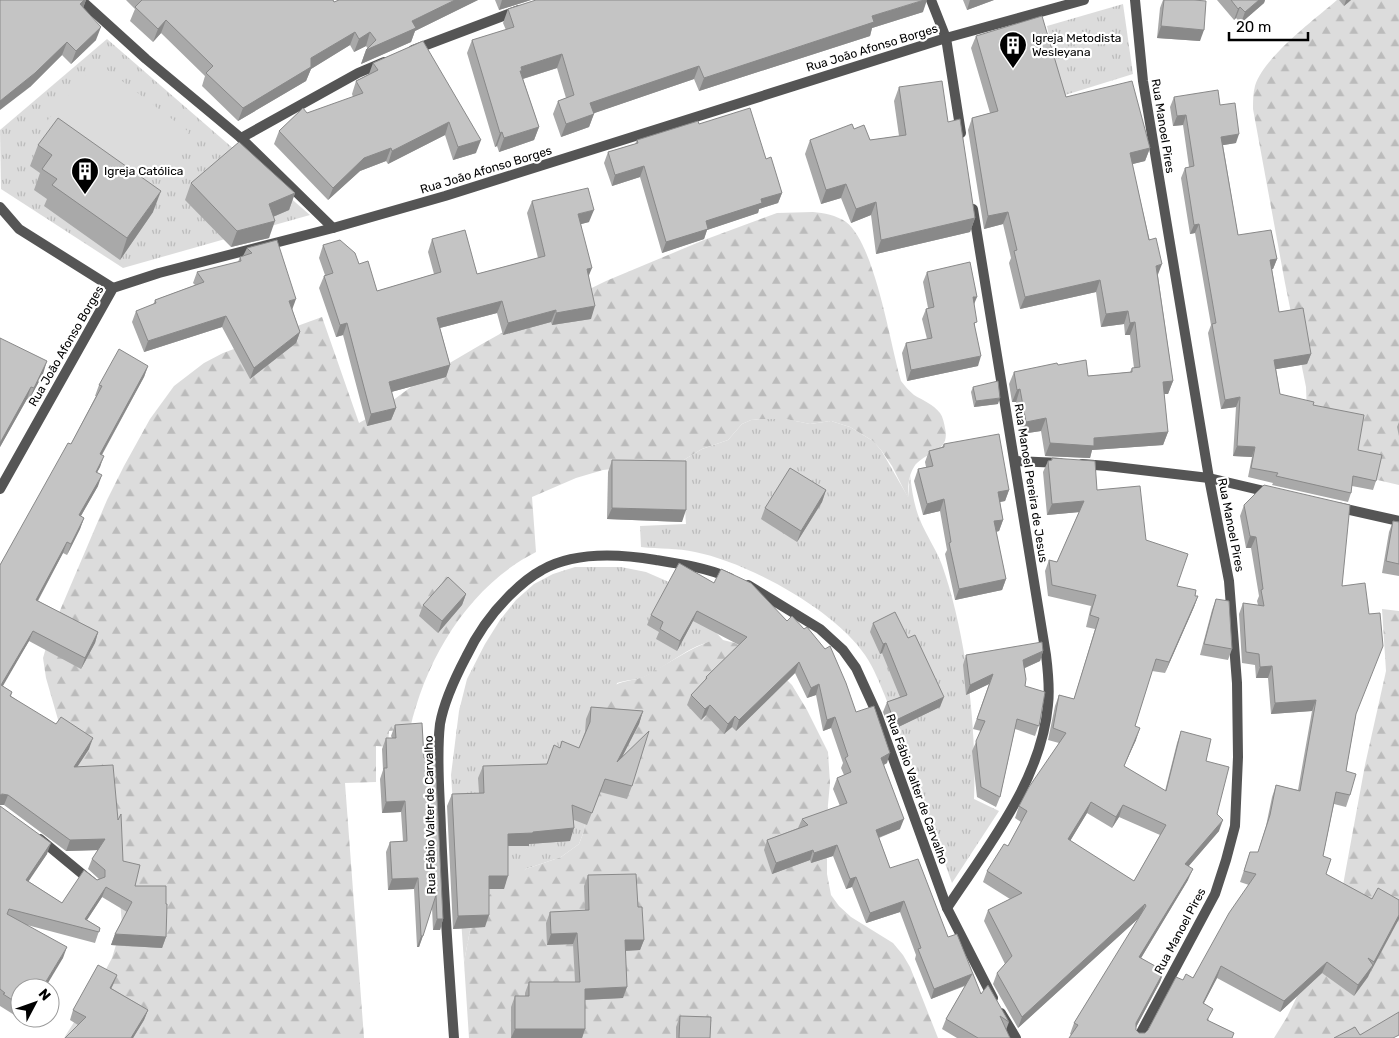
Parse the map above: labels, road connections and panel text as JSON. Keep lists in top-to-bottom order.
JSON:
{
  "streets": {
    "street": [
      "Rua João Afonso Borges",
      "Rua Manoel Pires",
      "Rua Manoel Pereira de Jesus",
      "Rua Fábio Valter de Carvalho"
    ]
  },
  "crossings": [
    ["Rua Manoel Pereira de Jesus", "Rua Fábio Valter de Carvalho"]
  ],
  "places": {
    "building": ["Igreja Metodista Wesleyana", "Igreja Católica"]
  },
  "scale_bar": "20 m",
  "north": "top right"
}
